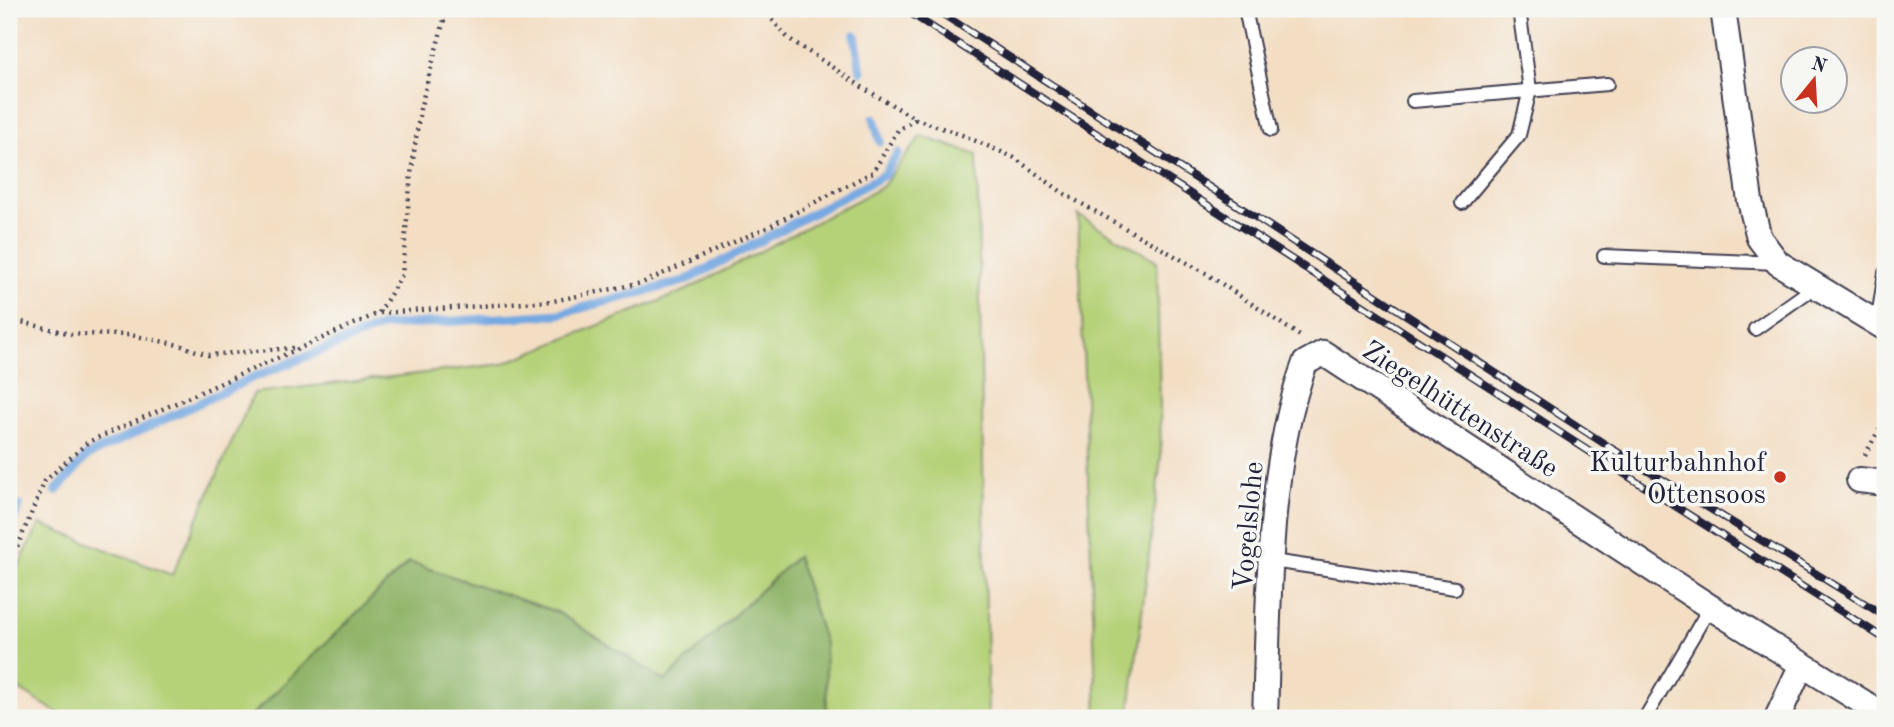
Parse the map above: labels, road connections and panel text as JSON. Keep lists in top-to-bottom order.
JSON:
{
  "streets": {
    "street": ["Ziegelhüttenstraße", "Vogelslohe"]
  },
  "crossings": [
    ["Ziegelhüttenstraße", "Vogelslohe"]
  ],
  "places": ["Kulturbahnhof Ottensoos"],
  "north": "top"
}
